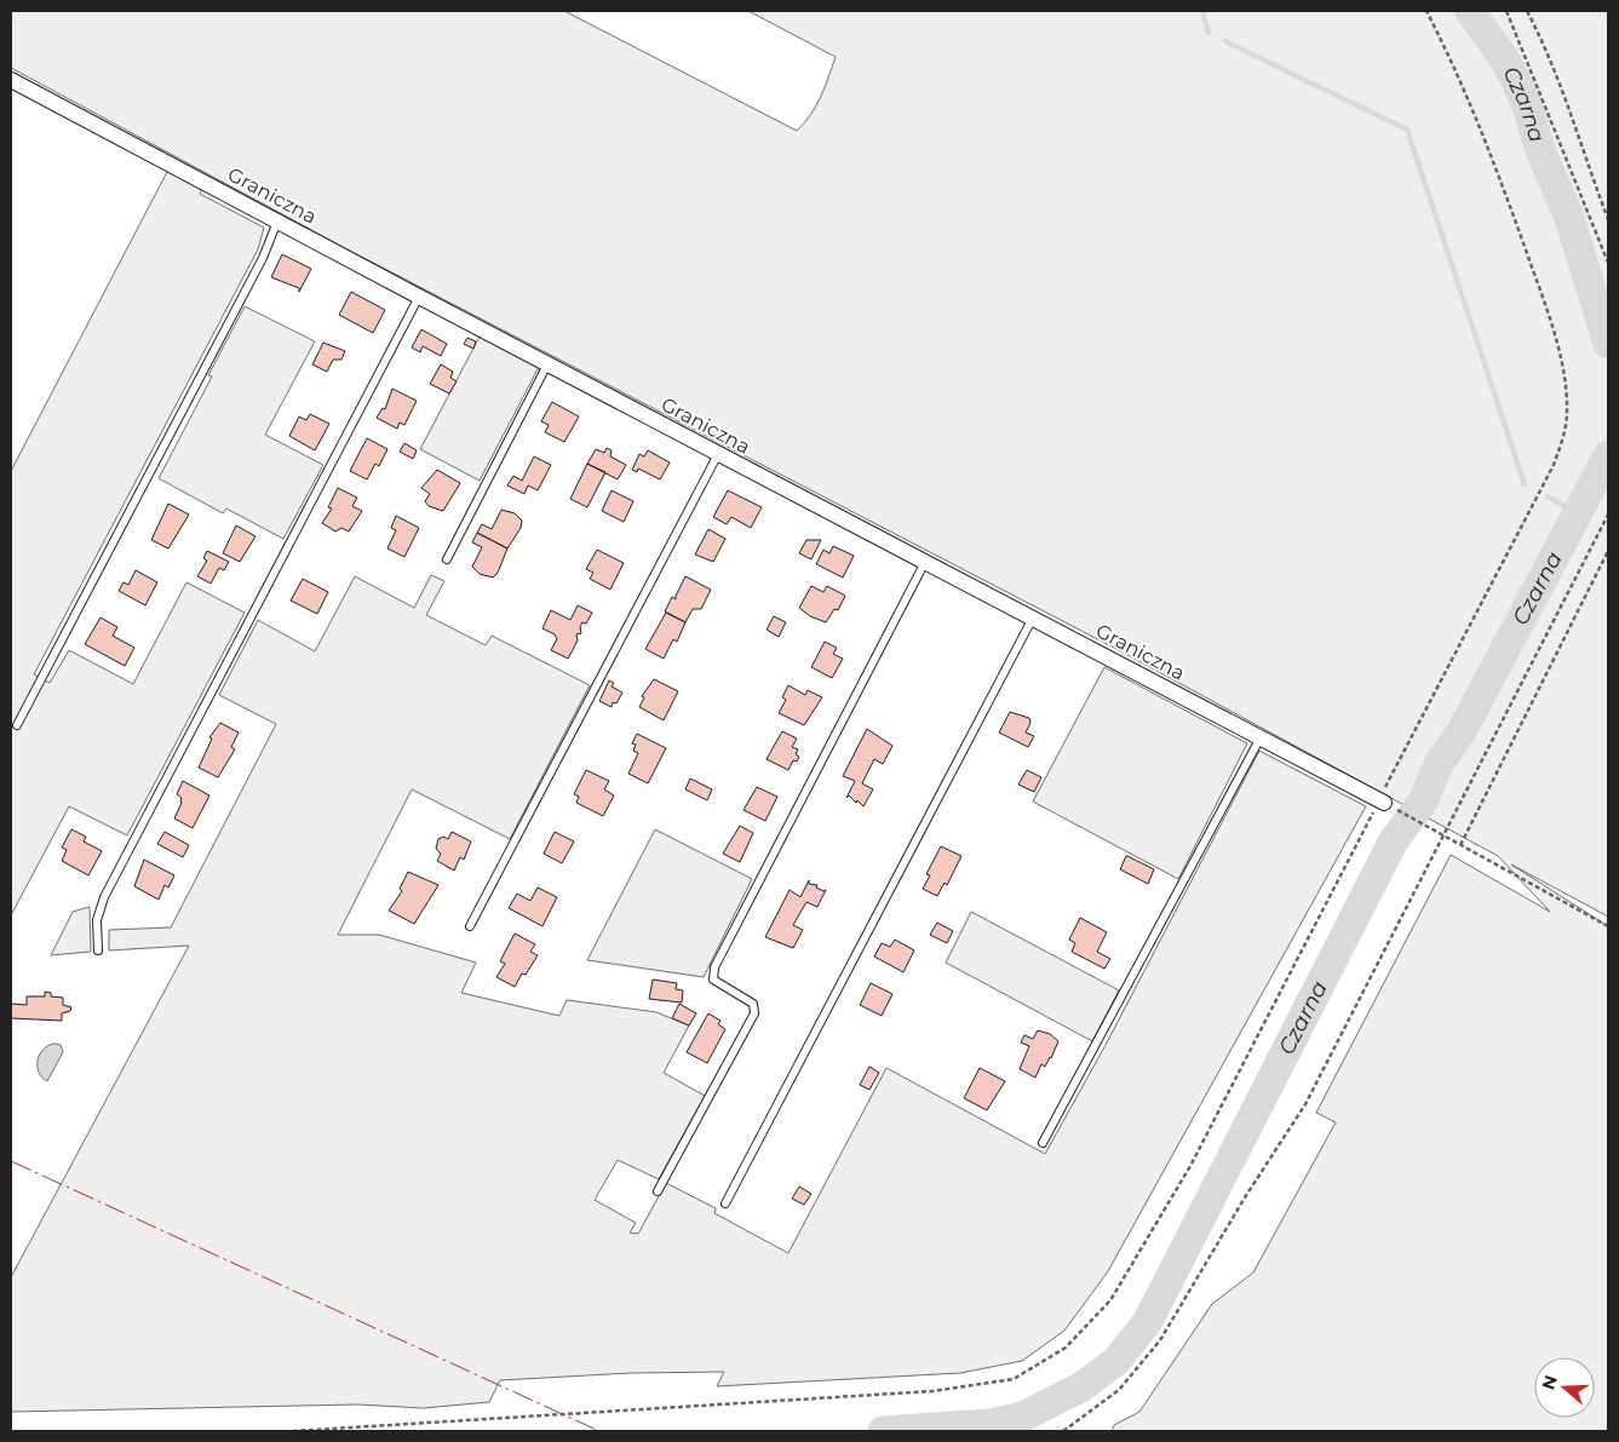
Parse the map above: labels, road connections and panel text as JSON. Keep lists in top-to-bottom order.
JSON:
{
  "streets": {
    "street": ["Graniczna"]
  },
  "water": ["Czarna"],
  "north": "left"
}
